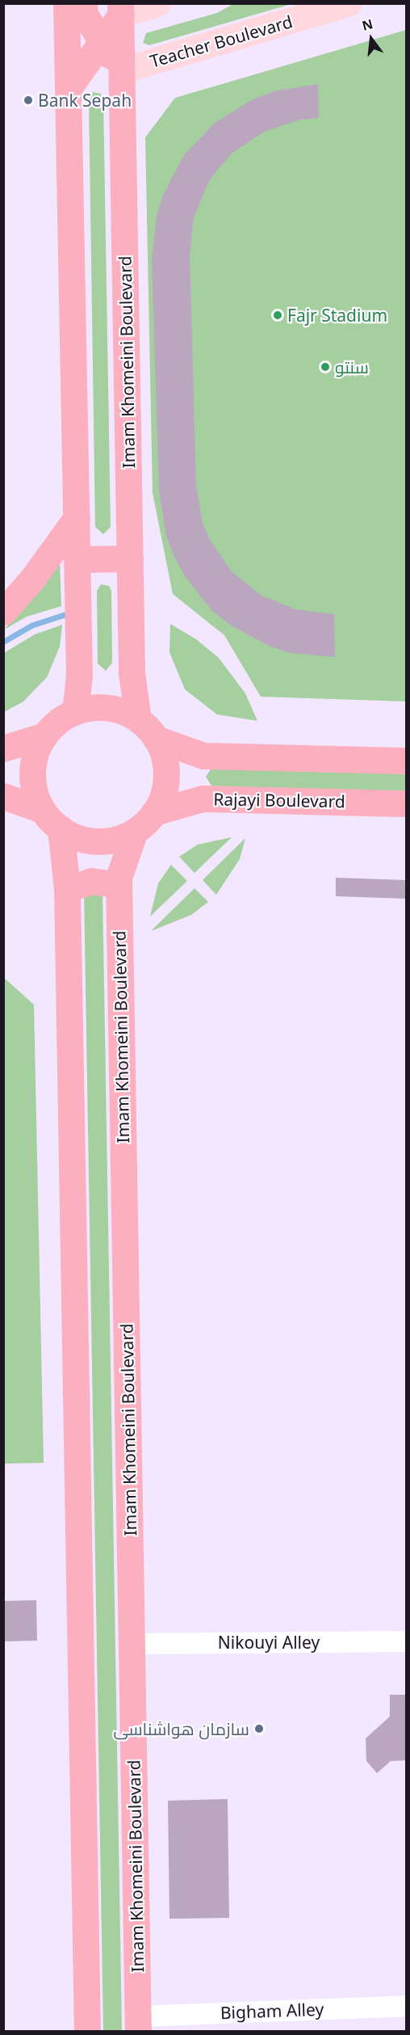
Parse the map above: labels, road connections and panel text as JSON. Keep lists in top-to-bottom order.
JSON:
{
  "streets": {
    "main road": ["Teacher Boulevard", "Imam Khomeini Boulevard", "Rajayi Boulevard"],
    "street": ["Nikouyi Alley", "Bigham Alley"]
  },
  "crossings": [
    ["Teacher Boulevard", "Imam Khomeini Boulevard"],
    ["Imam Khomeini Boulevard", "Rajayi Boulevard"],
    ["Imam Khomeini Boulevard", "Nikouyi Alley"],
    ["Imam Khomeini Boulevard", "Bigham Alley"]
  ],
  "places": [
    "Bank Sepah",
    "Fajr Stadium",
    "سنتو",
    "سازمان هواشناسی"
  ],
  "north": "top"
}
